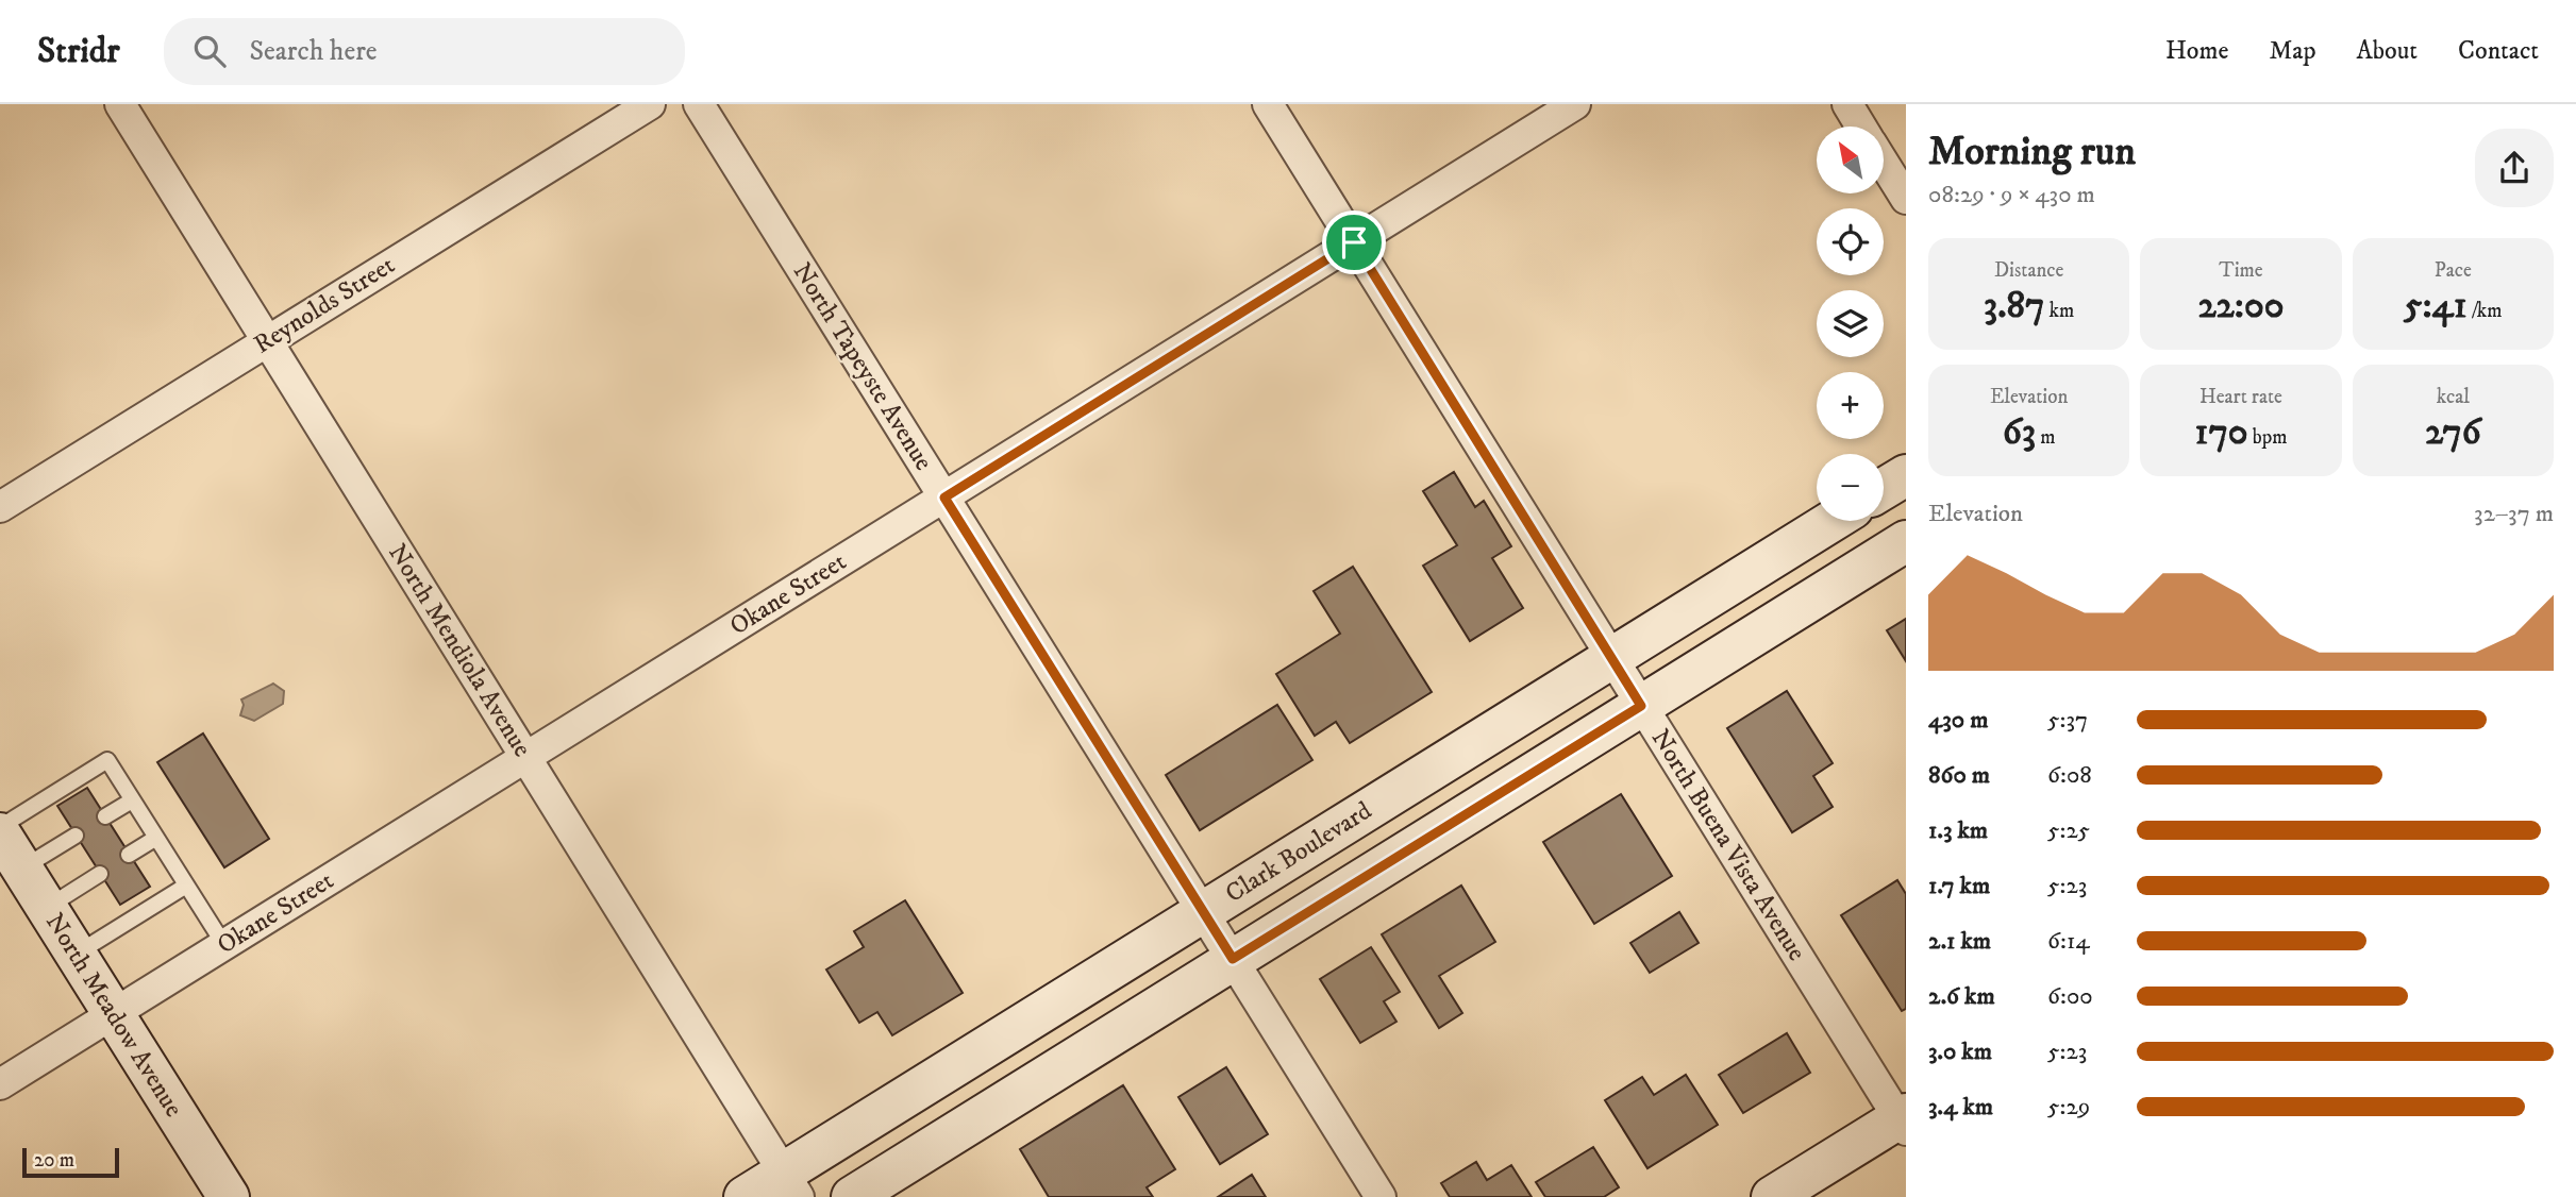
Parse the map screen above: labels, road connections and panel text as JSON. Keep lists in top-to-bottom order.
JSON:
{
  "streets": {
    "main road": ["Clark Boulevard", "North Meadow Avenue"],
    "street": [
      "Reynolds Street",
      "North Tapeyste Avenue",
      "Okane Street",
      "North Mendiola Avenue",
      "North Buena Vista Avenue"
    ]
  },
  "crossings": [
    ["Reynolds Street", "North Mendiola Avenue"],
    ["North Tapeyste Avenue", "Okane Street"],
    ["North Tapeyste Avenue", "Clark Boulevard"],
    ["Okane Street", "North Mendiola Avenue"],
    ["Okane Street", "North Buena Vista Avenue"],
    ["Okane Street", "North Meadow Avenue"],
    ["North Mendiola Avenue", "Clark Boulevard"],
    ["North Buena Vista Avenue", "Clark Boulevard"]
  ],
  "scale_bar": "20 m",
  "north": "top left",
  "page": {
    "header": "Stridr",
    "search": "Search here",
    "nav": [
      "Home",
      "Map",
      "About",
      "Contact"
    ],
    "heading": ["Morning run", "08:29 · 9 × 430 m"],
    "map_buttons": ["+", "−"],
    "stats": [
      ["Distance", "3.87 km"],
      ["Time", "22:00"],
      ["Pace", "5:41 /km"],
      ["Elevation", "63 m"],
      ["Heart rate", "170 bpm"],
      ["kcal", "276"]
    ],
    "chart": ["Elevation", "32–37 m"],
    "list": [
      {
        "name": "430 m",
        "note": "5:37"
      },
      {
        "name": "860 m",
        "note": "6:08"
      },
      {
        "name": "1.3 km",
        "note": "5:25"
      },
      {
        "name": "1.7 km",
        "note": "5:23"
      },
      {
        "name": "2.1 km",
        "note": "6:14"
      },
      {
        "name": "2.6 km",
        "note": "6:00"
      },
      {
        "name": "3.0 km",
        "note": "5:23"
      },
      {
        "name": "3.4 km",
        "note": "5:29"
      }
    ],
    "scale": "20 m"
  }
}
